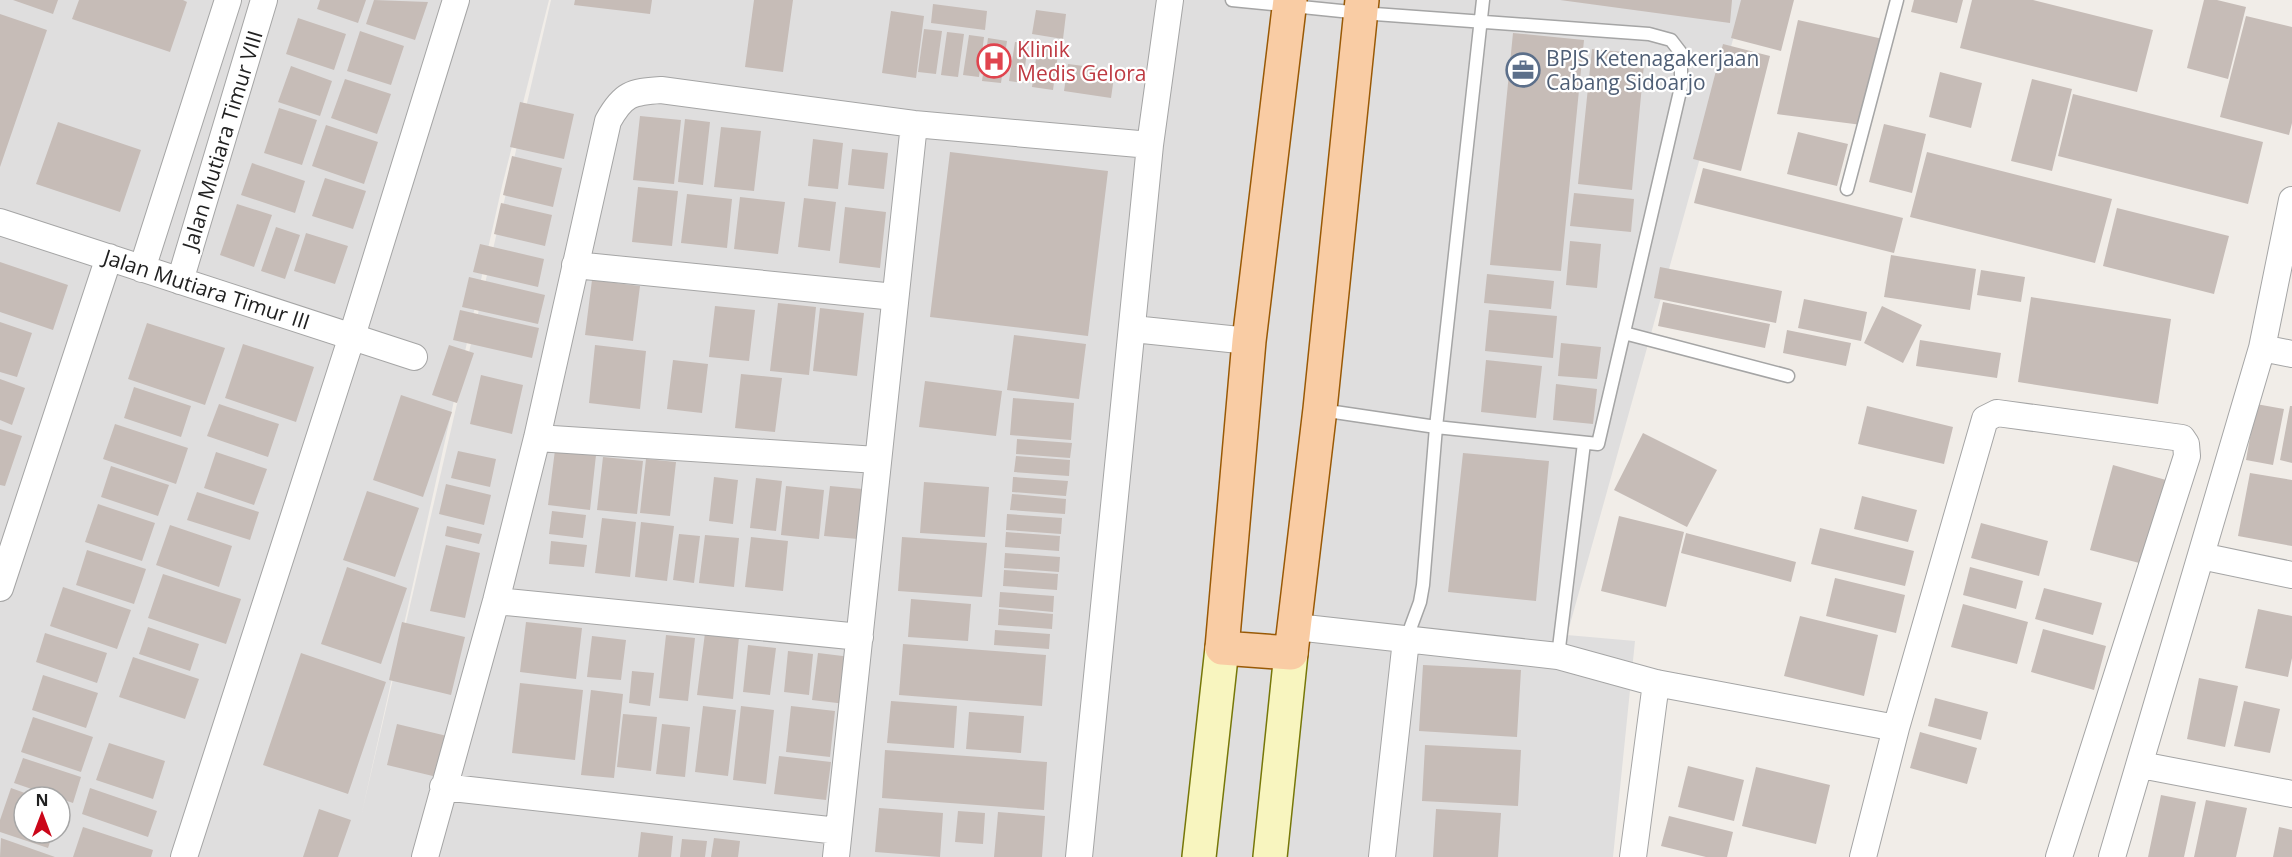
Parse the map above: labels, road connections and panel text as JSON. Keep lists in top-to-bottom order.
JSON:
{
  "streets": {
    "street": ["Jalan Mutiara Timur VIII", "Jalan Mutiara Timur III"]
  },
  "crossings": [
    ["Jalan Mutiara Timur VIII", "Jalan Mutiara Timur III"]
  ],
  "places": {
    "hospital": ["Klinik Medis Gelora"],
    "office": ["BPJS Ketenagakerjaan Cabang Sidoarjo"]
  },
  "north": "top"
}
